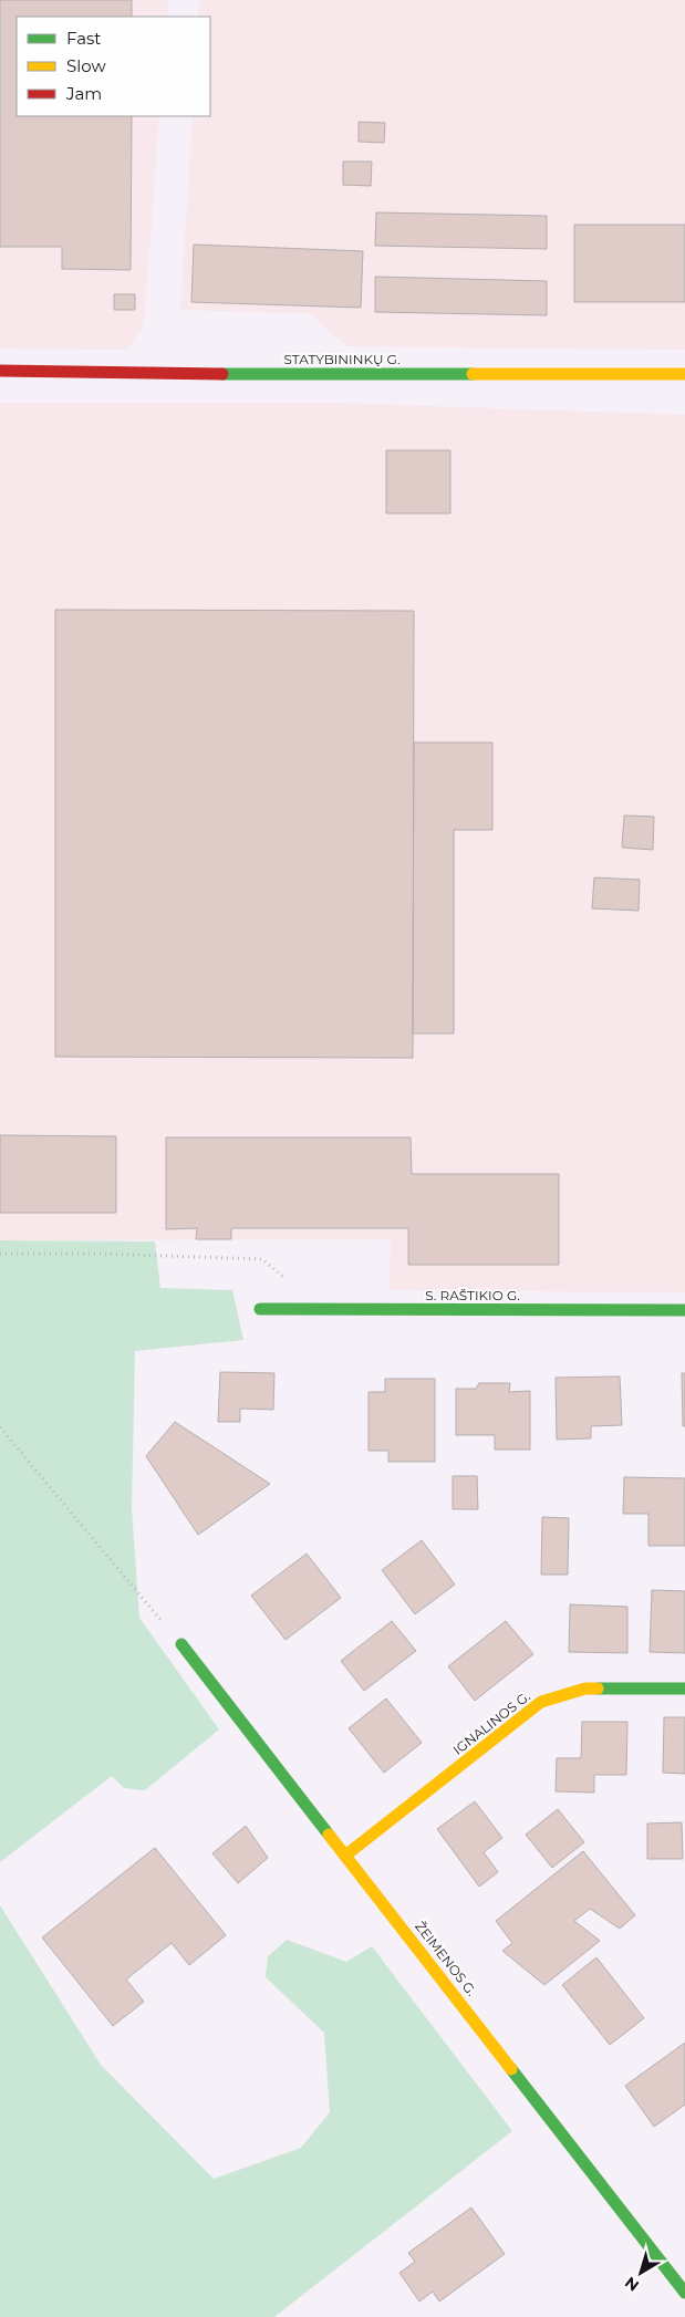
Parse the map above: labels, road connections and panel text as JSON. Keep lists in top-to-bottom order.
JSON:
{
  "streets": {
    "street": [
      "STATYBININKŲ G.",
      "S. RAŠTIKIO G.",
      "IGNALINOS G.",
      "ŽEIMENOS G."
    ]
  },
  "crossings": [
    ["IGNALINOS G.", "ŽEIMENOS G."]
  ],
  "legend": ["Fast", "Slow", "Jam"],
  "north": "bottom left"
}
